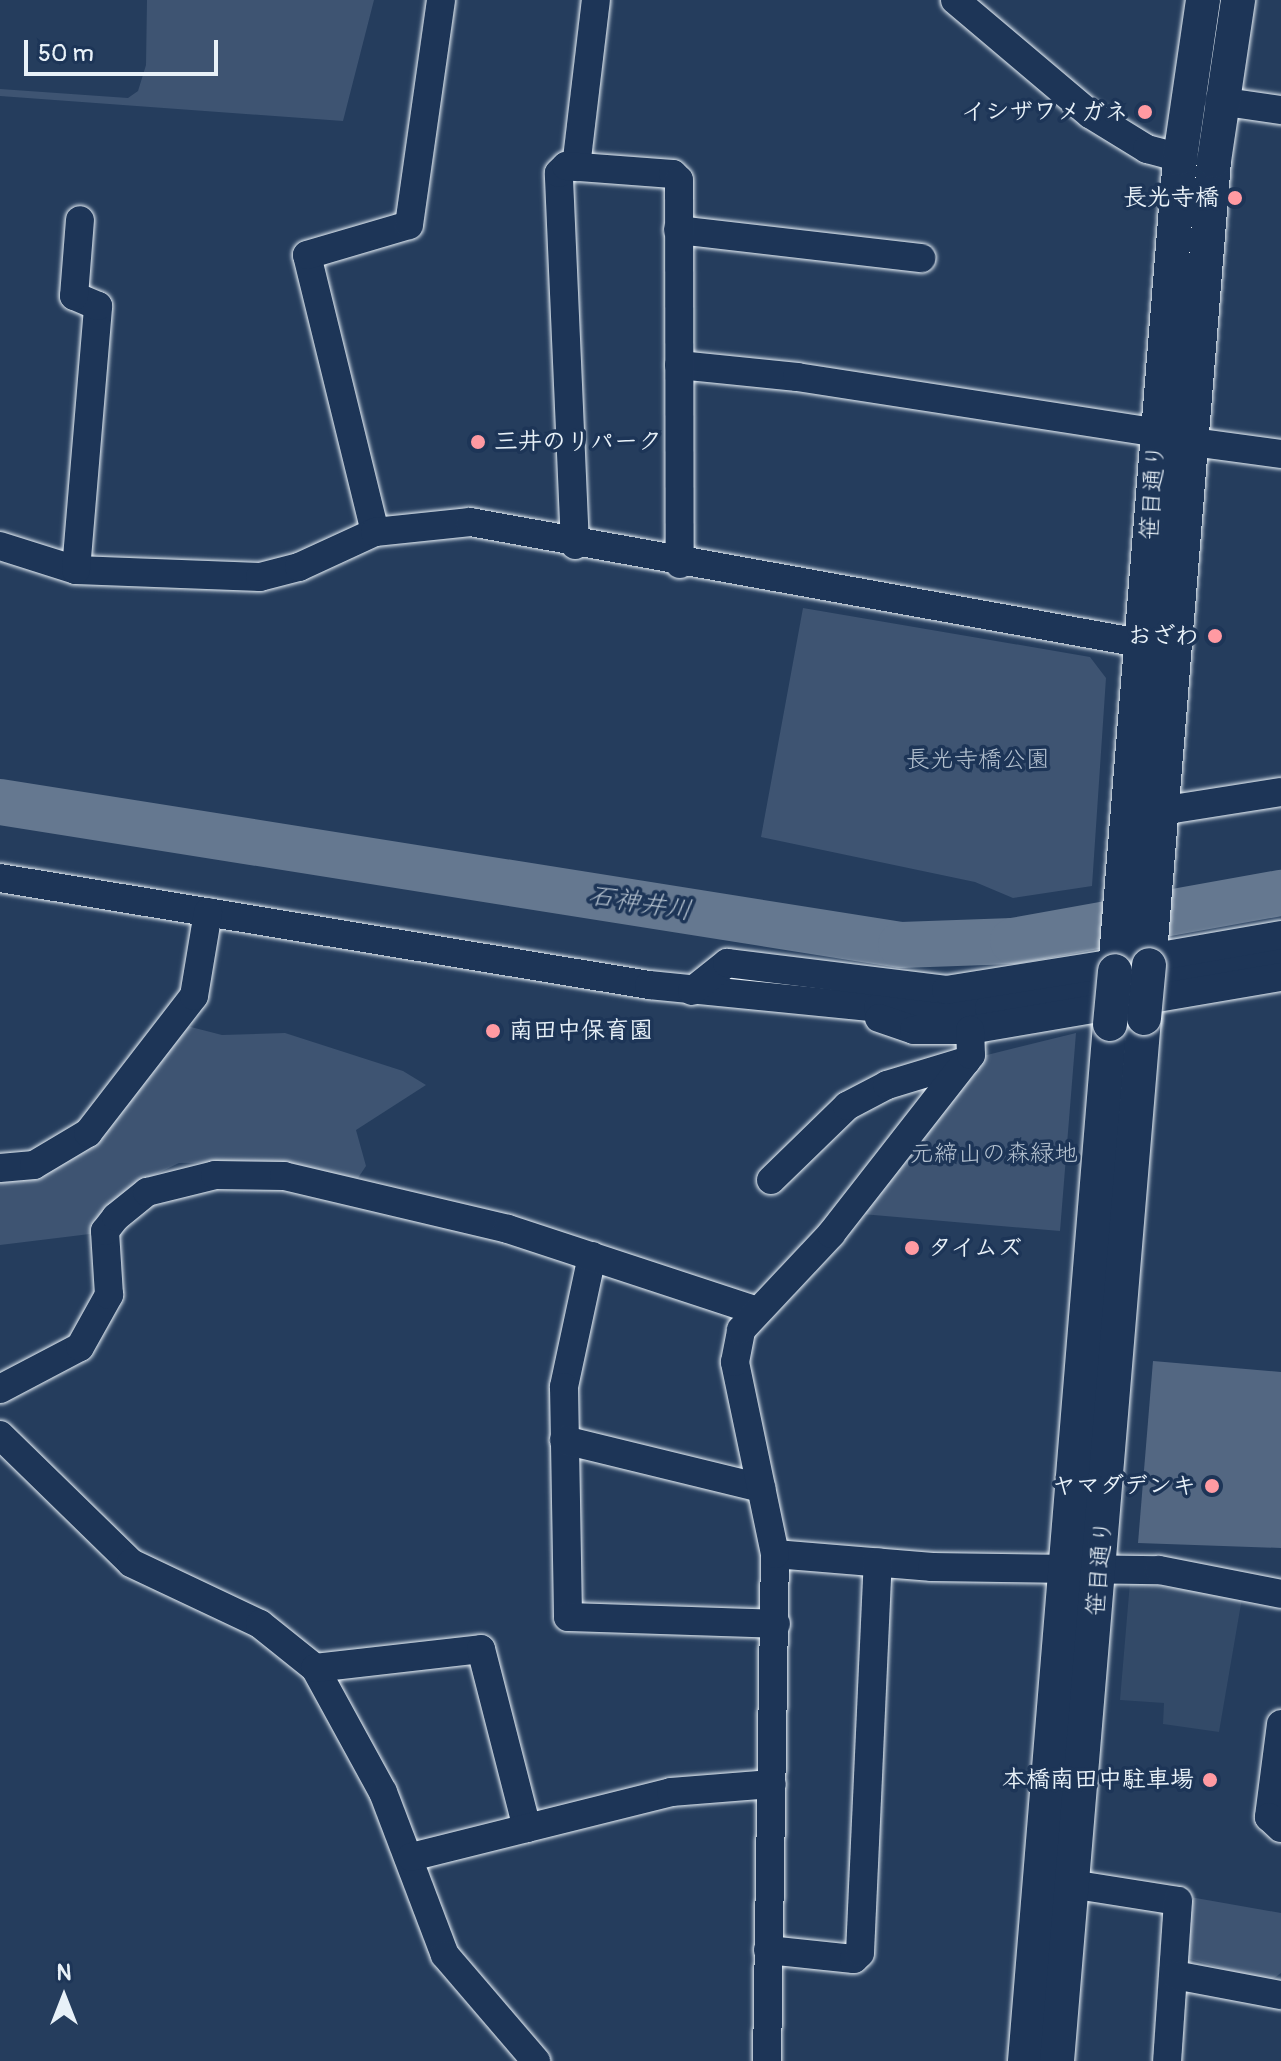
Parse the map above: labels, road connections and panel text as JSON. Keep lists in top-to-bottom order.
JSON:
{
  "streets": {
    "main road": ["笹目通り"]
  },
  "water": ["石神井川"],
  "parks": ["長光寺橋公園", "元締山の森緑地"],
  "places": [
    "イシザワメガネ",
    "長光寺橋",
    "三井のリパーク",
    "おざわ",
    "南田中保育園",
    "タイムズ",
    "ヤマダデンキ",
    "本橋南田中駐車場"
  ],
  "scale_bar": "50 m",
  "north": "top"
}
